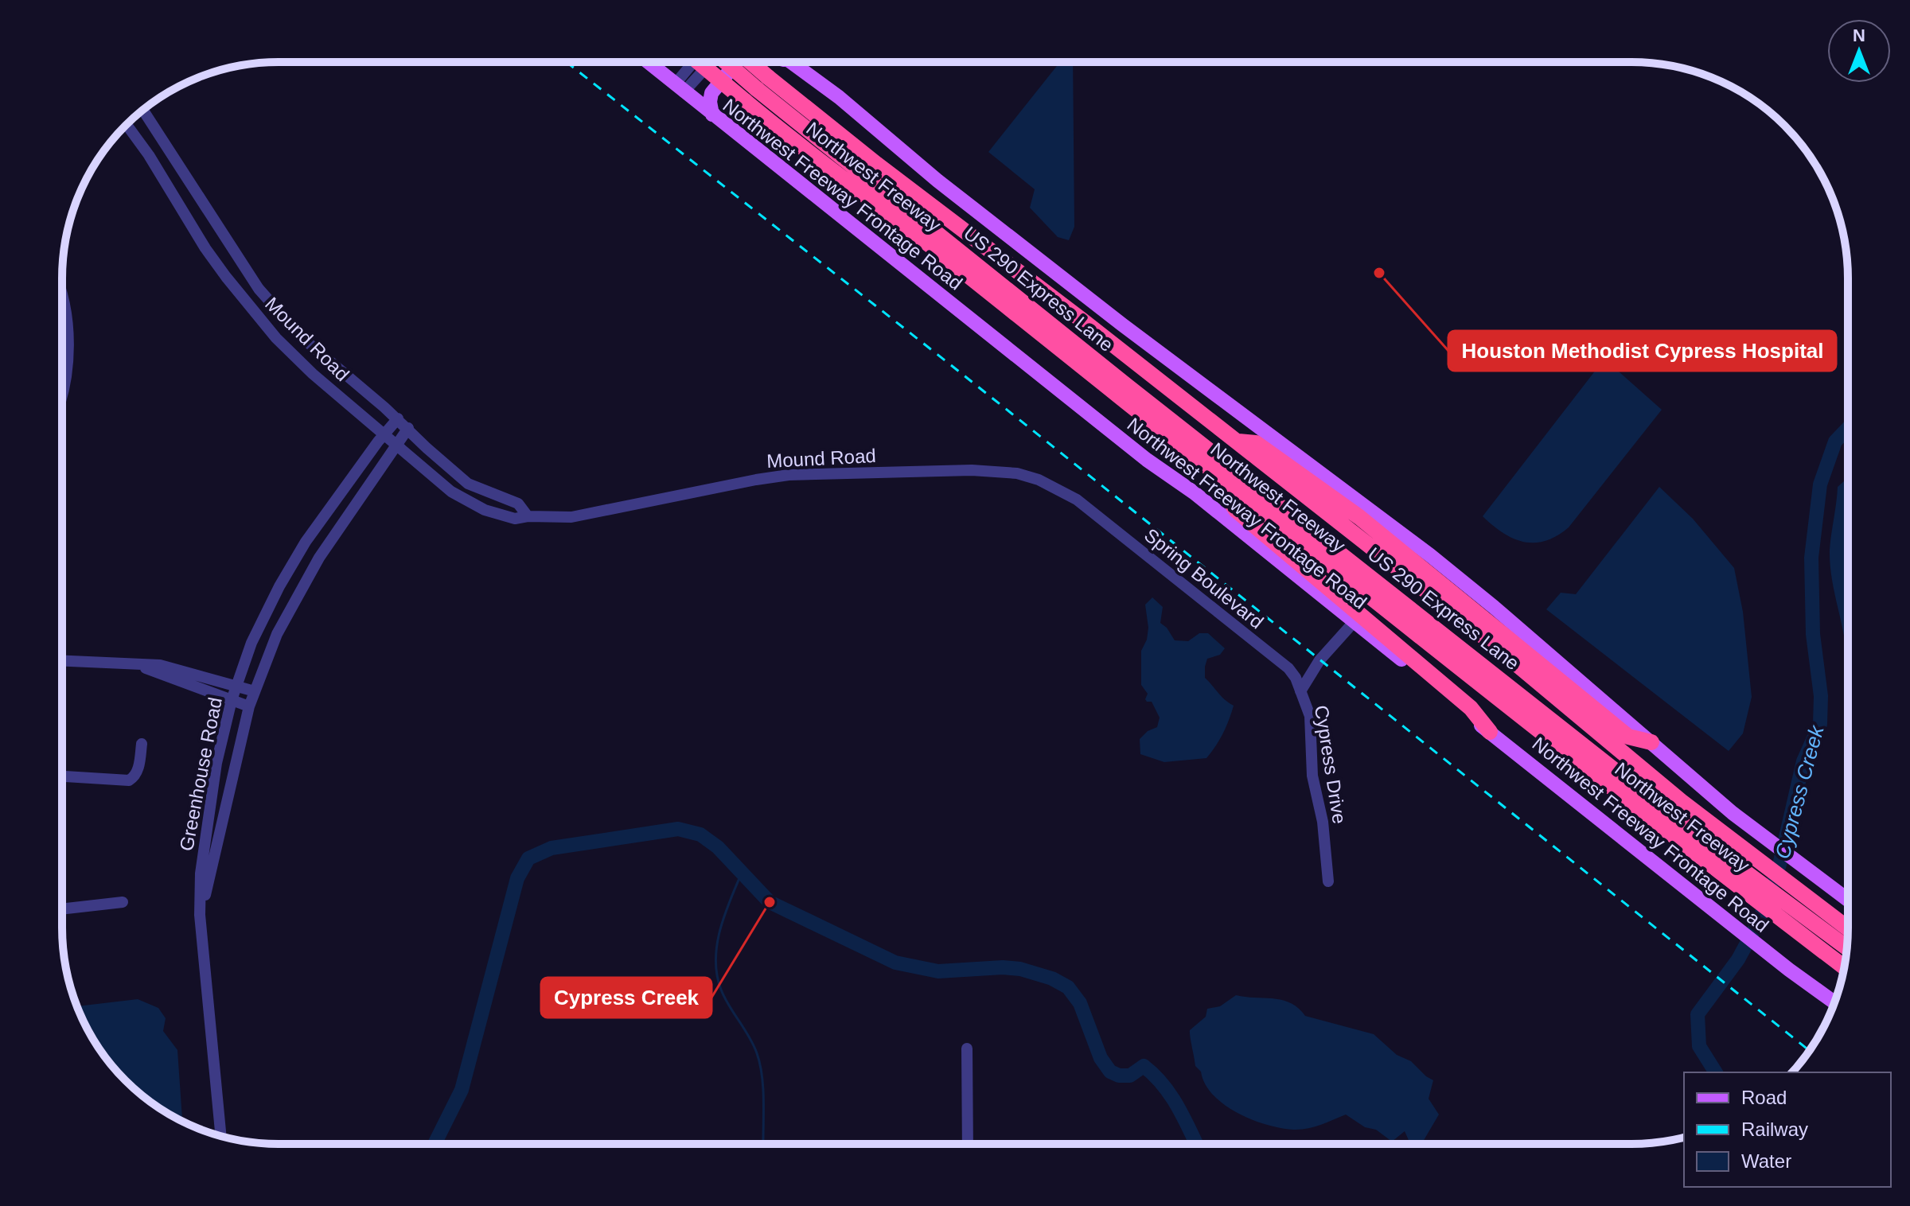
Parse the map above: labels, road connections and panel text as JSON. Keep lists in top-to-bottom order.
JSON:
{
  "streets": {
    "highway": ["Northwest Freeway", "US 290 Express Lane"],
    "main road": ["Northwest Freeway Frontage Road"],
    "street": [
      "Mound Road",
      "Spring Boulevard",
      "Cypress Drive",
      "Greenhouse Road"
    ]
  },
  "crossings": [
    ["Northwest Freeway", "US 290 Express Lane"],
    ["Mound Road", "Spring Boulevard"],
    ["Mound Road", "Greenhouse Road"],
    ["Spring Boulevard", "Cypress Drive"]
  ],
  "water": ["Cypress Creek"],
  "places": ["Houston Methodist Cypress Hospital", "Cypress Creek"],
  "legend": ["Road", "Railway", "Water"],
  "north": "top"
}
